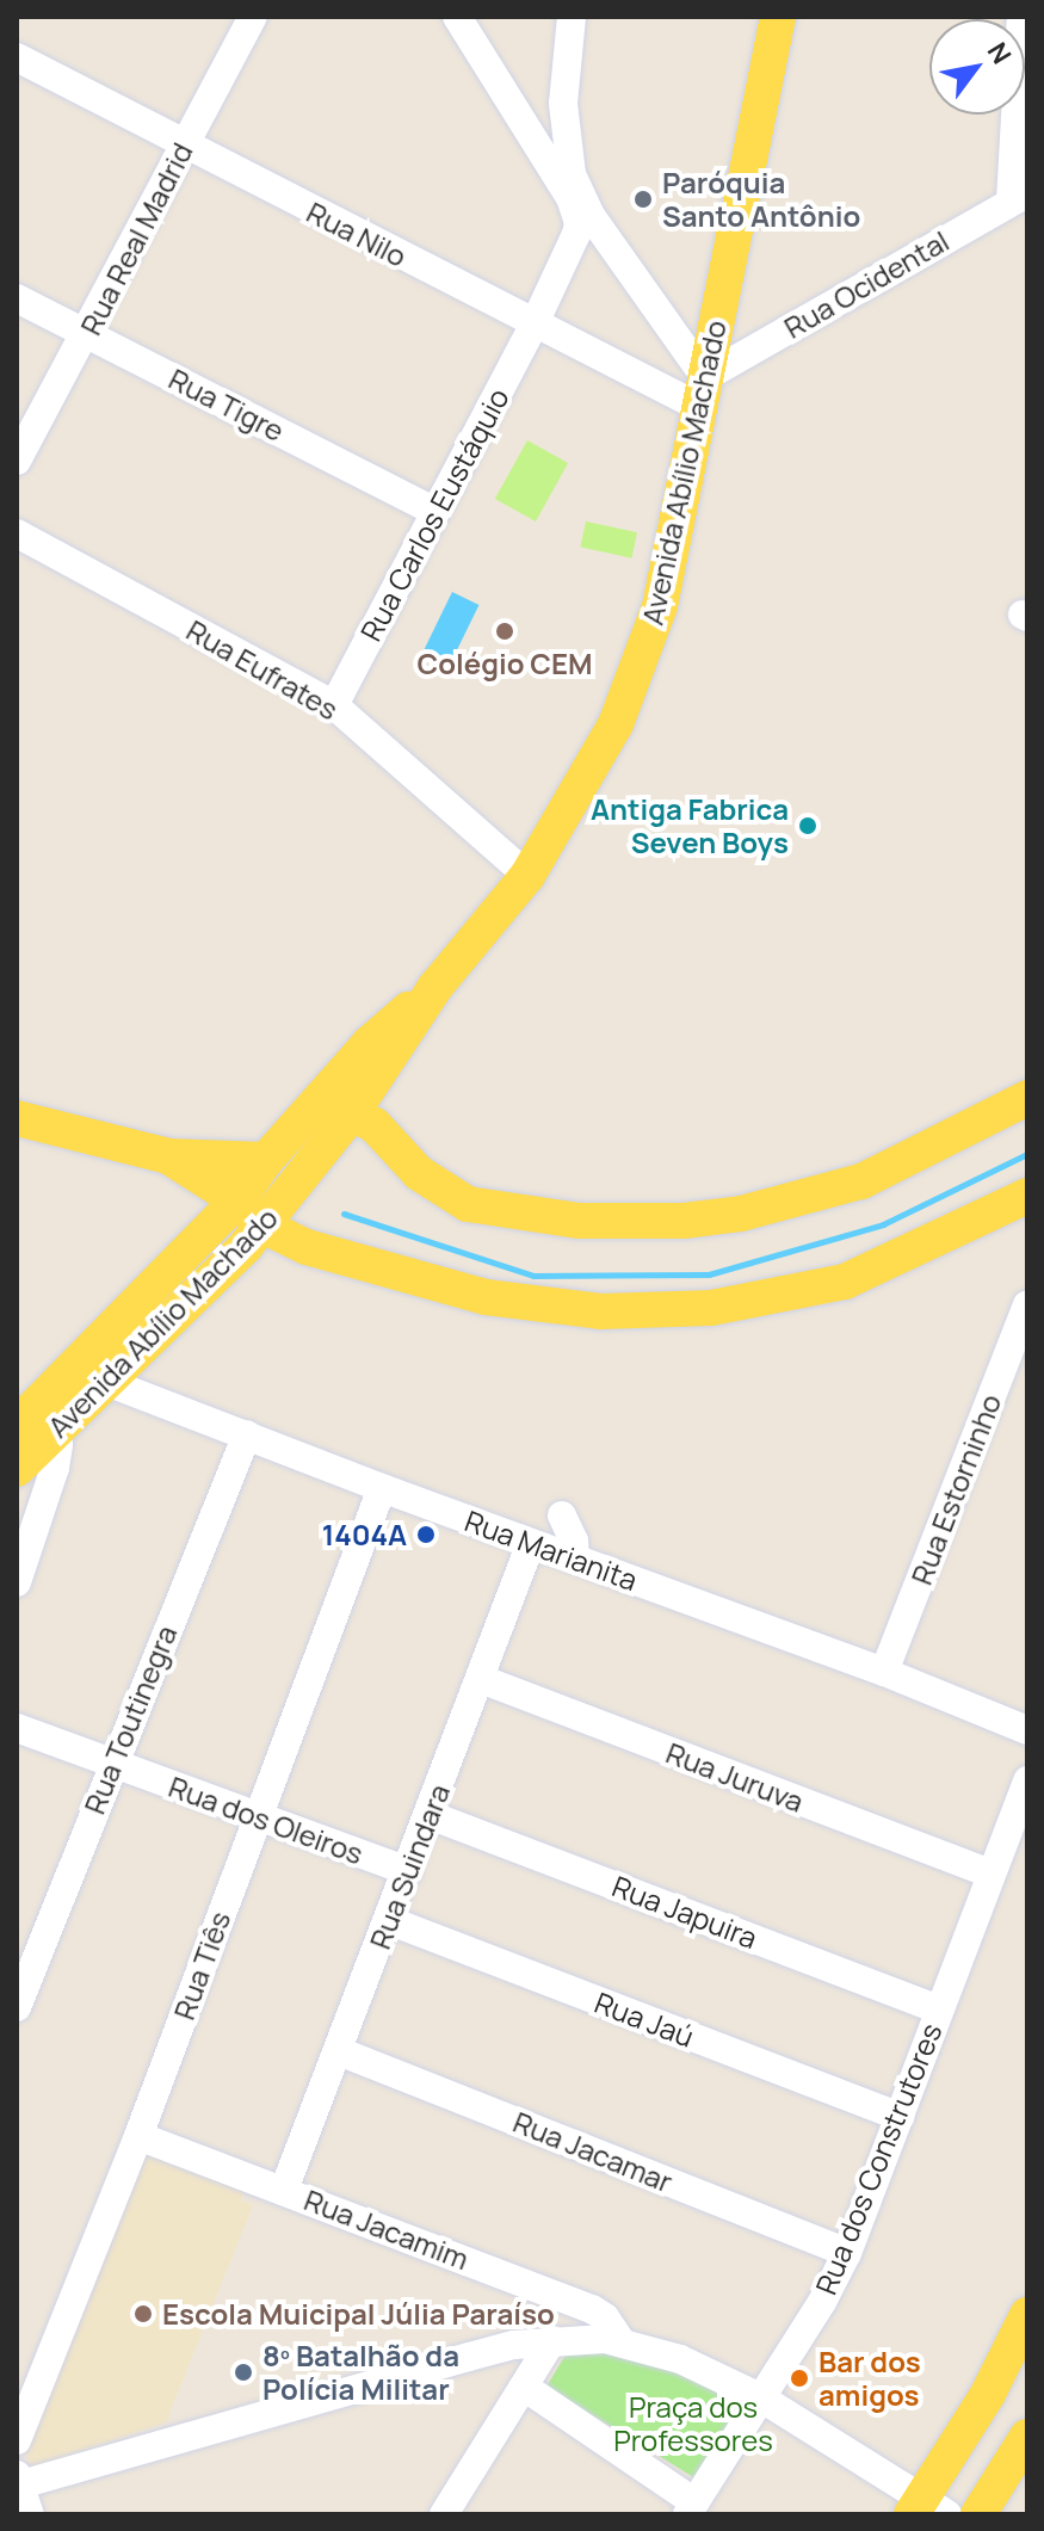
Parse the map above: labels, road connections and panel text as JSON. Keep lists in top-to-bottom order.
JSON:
{
  "streets": {
    "main road": ["Avenida Abílio Machado"],
    "street": [
      "Rua Nilo",
      "Rua Real Madrid",
      "Rua Ocidental",
      "Rua Tigre",
      "Rua Carlos Eustáquio",
      "Rua Eufrates",
      "Rua Estorninho",
      "Rua Marianita",
      "Rua Toutinegra",
      "Rua Juruva",
      "Rua dos Oleiros",
      "Rua Suindara",
      "Rua Japuira",
      "Rua Tiês",
      "Rua Jaú",
      "Rua Jacamar",
      "Rua dos Construtores",
      "Rua Jacamim"
    ]
  },
  "crossings": [
    ["Rua Nilo", "Rua Real Madrid"],
    ["Rua Nilo", "Rua Ocidental"],
    ["Rua Nilo", "Avenida Abílio Machado"],
    ["Rua Nilo", "Rua Carlos Eustáquio"],
    ["Rua Real Madrid", "Rua Tigre"],
    ["Rua Ocidental", "Avenida Abílio Machado"],
    ["Rua Tigre", "Rua Carlos Eustáquio"],
    ["Avenida Abílio Machado", "Rua Eufrates"],
    ["Avenida Abílio Machado", "Rua Marianita"],
    ["Rua Carlos Eustáquio", "Rua Eufrates"],
    ["Rua Estorninho", "Rua Marianita"],
    ["Rua Marianita", "Rua Toutinegra"],
    ["Rua Marianita", "Rua Suindara"],
    ["Rua Marianita", "Rua Tiês"],
    ["Rua Toutinegra", "Rua dos Oleiros"],
    ["Rua Juruva", "Rua Suindara"],
    ["Rua Juruva", "Rua dos Construtores"],
    ["Rua dos Oleiros", "Rua Suindara"],
    ["Rua dos Oleiros", "Rua Tiês"],
    ["Rua Suindara", "Rua Japuira"],
    ["Rua Suindara", "Rua Jaú"],
    ["Rua Suindara", "Rua Jacamar"],
    ["Rua Suindara", "Rua Jacamim"],
    ["Rua Japuira", "Rua dos Construtores"],
    ["Rua Tiês", "Rua Jacamim"],
    ["Rua Jaú", "Rua dos Construtores"],
    ["Rua Jacamar", "Rua dos Construtores"]
  ],
  "parks": ["Praça dos Professores"],
  "places": [
    "Paróquia Santo Antônio",
    "Colégio CEM",
    "Antiga Fabrica Seven Boys",
    "1404A",
    "Escola Muicipal Júlia Paraíso",
    "8º Batalhão da Polícia Militar",
    "Bar dos amigos"
  ],
  "north": "top right"
}
